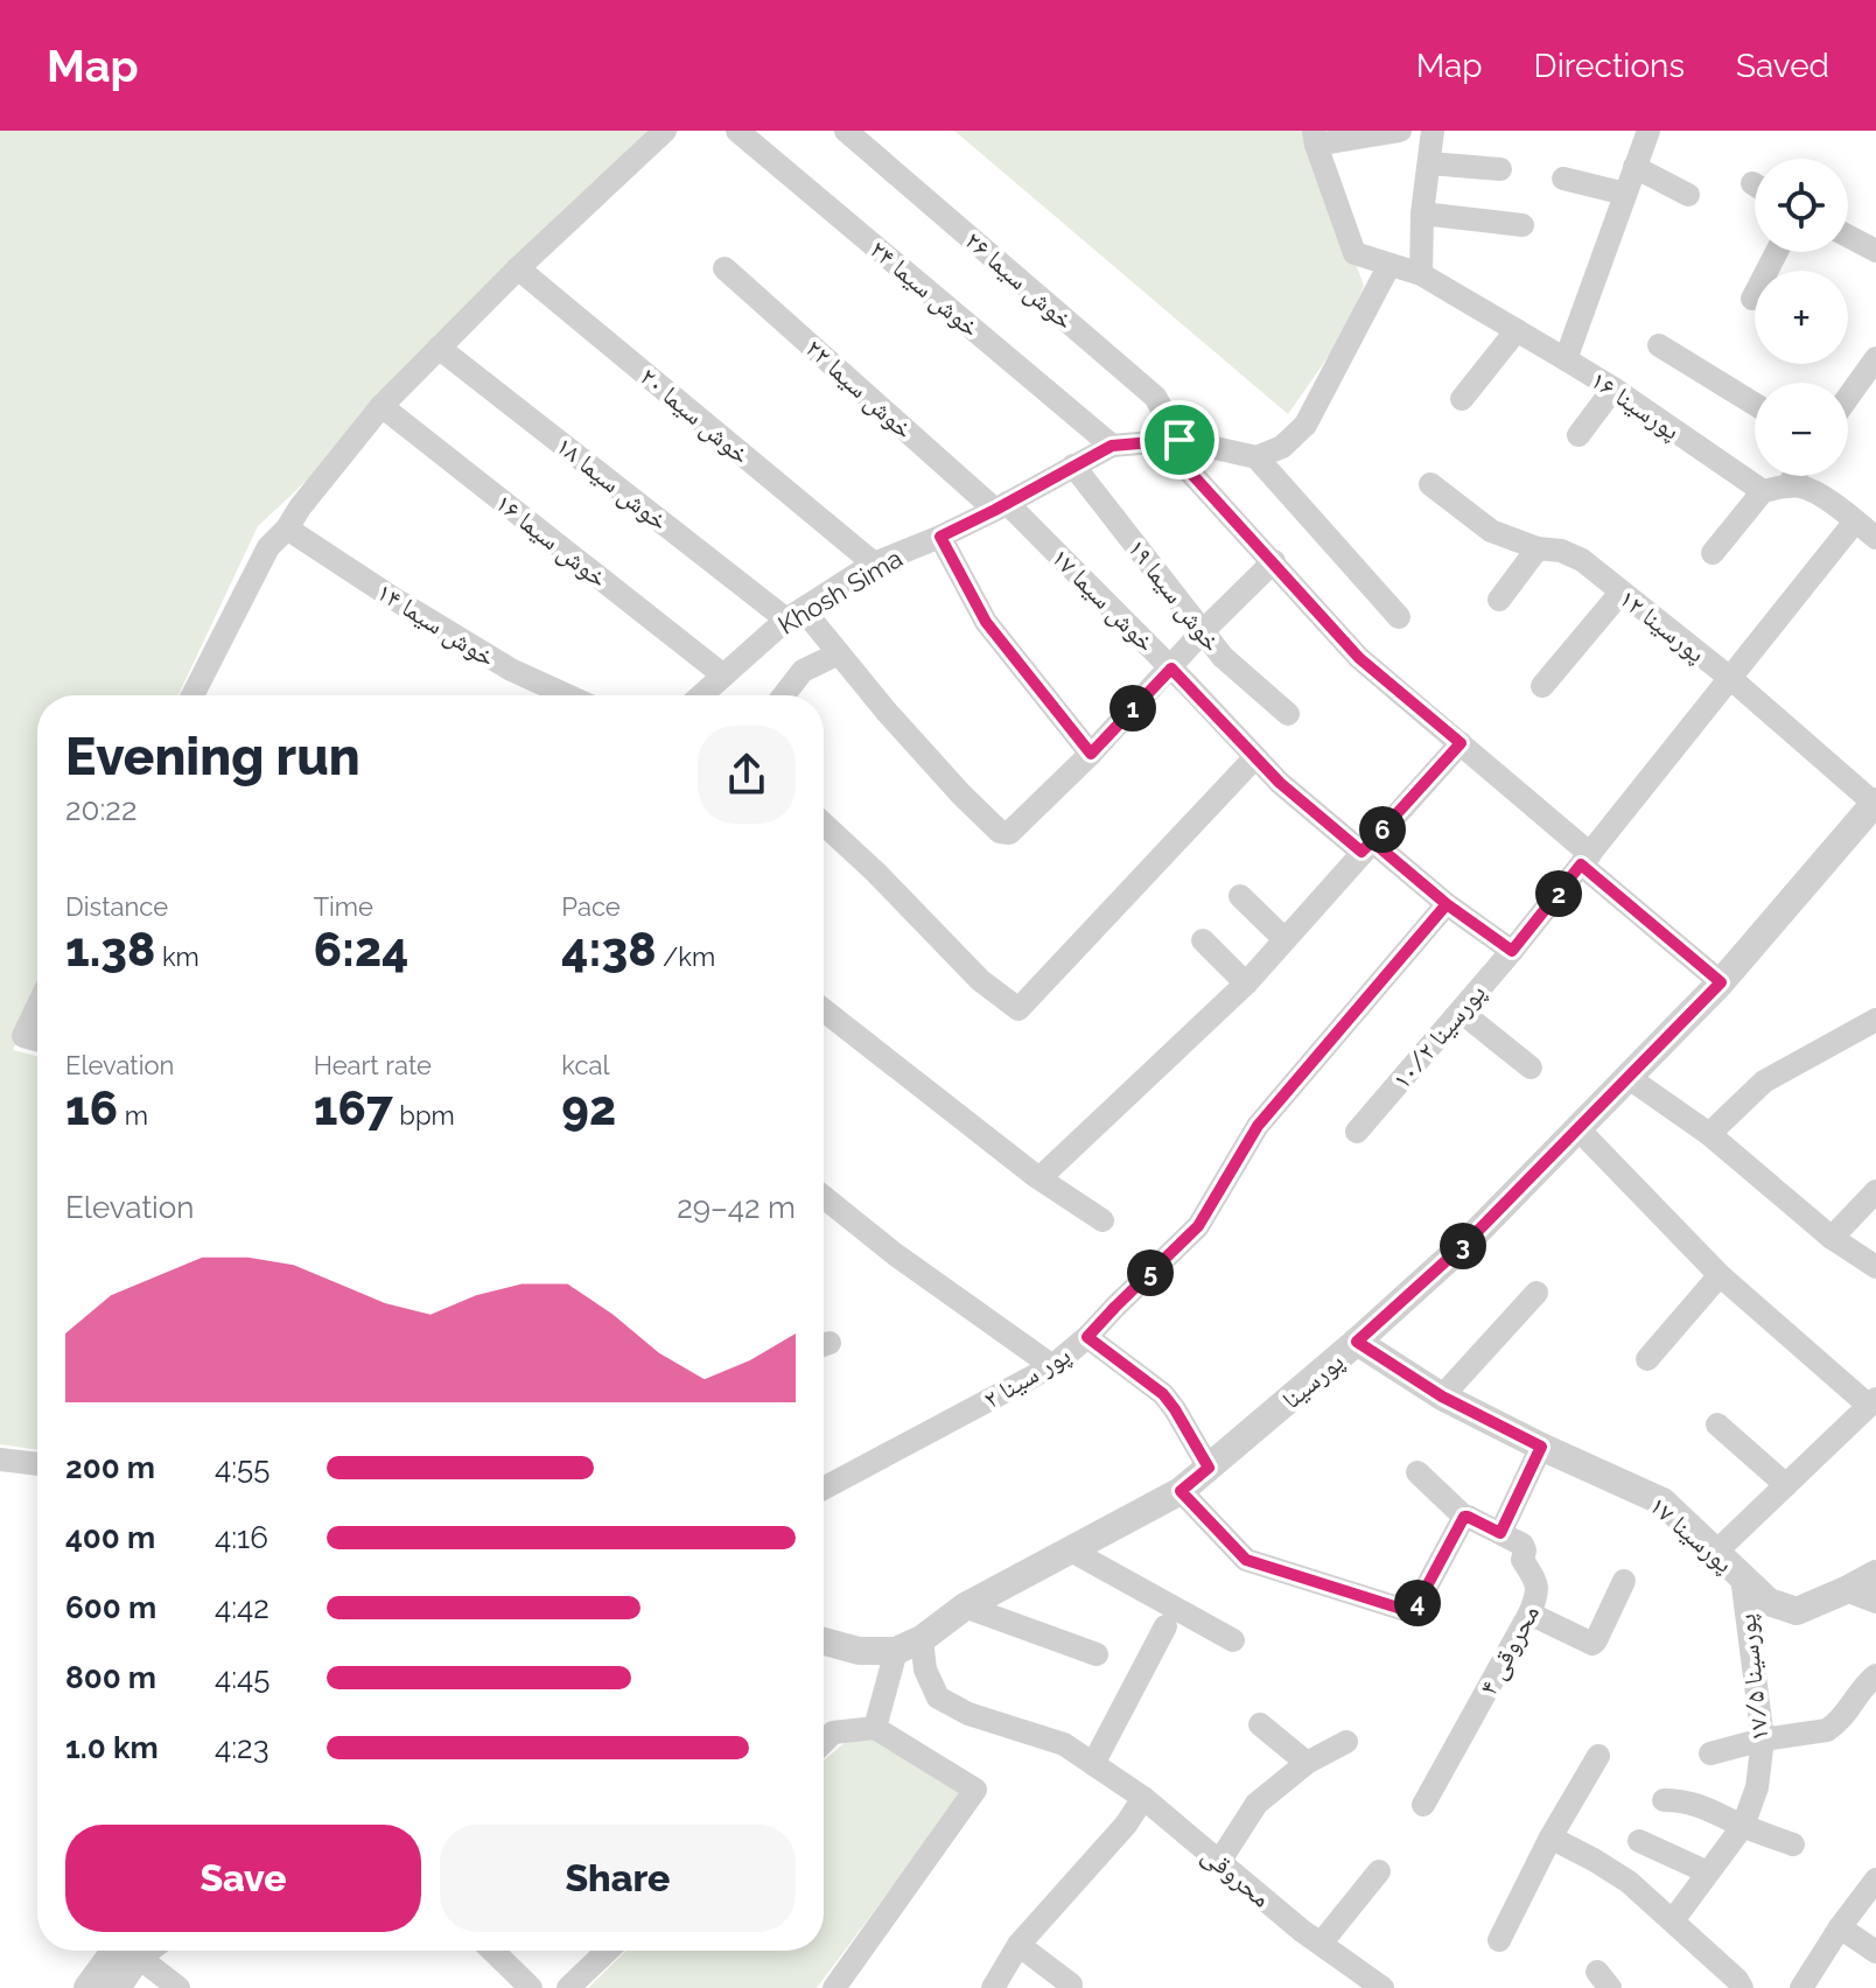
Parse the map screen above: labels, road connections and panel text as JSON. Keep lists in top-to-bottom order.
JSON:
{
  "streets": {
    "street": [
      "خوش سیما ۲۶",
      "خوش سیما ۲۴",
      "خوش سیما ۲۲",
      "پورسینا ۱۶",
      "خوش سیما ۲۰",
      "خوش سیما ۱۸",
      "خوش سیما ۱۶",
      "Khosh Sima",
      "خوش سیما ۱۹",
      "خوش سیما ۱۷",
      "خوش سیما ۱۴",
      "پورسینا ۱۲",
      "پورسینا ۱۰/۲",
      "پور سینا ۲",
      "پورسینا",
      "پورسینا ۱۷",
      "محروقی ۴",
      "پورسینا ۱۷/۵",
      "محروقی"
    ]
  },
  "crossings": [
    ["خوش سیما ۲۶", "Khosh Sima"],
    ["خوش سیما ۲۶", "پورسینا ۱۰/۲"],
    ["خوش سیما ۲۶", "پورسینا"],
    ["خوش سیما ۲۴", "Khosh Sima"],
    ["خوش سیما ۲۲", "Khosh Sima"],
    ["خوش سیما ۲۲", "خوش سیما ۱۷"],
    ["خوش سیما ۲۰", "Khosh Sima"],
    ["خوش سیما ۱۸", "Khosh Sima"],
    ["خوش سیما ۱۶", "Khosh Sima"],
    ["Khosh Sima", "خوش سیما ۱۹"],
    ["Khosh Sima", "خوش سیما ۱۷"],
    ["خوش سیما ۱۷", "پورسینا ۱۰/۲"],
    ["خوش سیما ۱۷", "پور سینا ۲"],
    ["پورسینا ۱۲", "پورسینا ۱۰/۲"],
    ["پورسینا ۱۲", "پورسینا"],
    ["پورسینا", "پورسینا ۱۷"],
    ["پورسینا", "محروقی"],
    ["پورسینا ۱۷", "پورسینا ۱۷/۵"]
  ],
  "page": {
    "header": "Map",
    "nav": ["Map", "Directions", "Saved"],
    "map_buttons": ["+", "−"],
    "pins": [
      "1",
      "6",
      "2",
      "3",
      "5",
      "4"
    ],
    "heading": ["Evening run", "20:22"],
    "stats": [
      ["Distance", "1.38 km"],
      ["Time", "6:24"],
      ["Pace", "4:38 /km"],
      ["Elevation", "16 m"],
      ["Heart rate", "167 bpm"],
      ["kcal", "92"]
    ],
    "chart": ["Elevation", "29–42 m"],
    "list": [
      {
        "name": "200 m",
        "note": "4:55"
      },
      {
        "name": "400 m",
        "note": "4:16"
      },
      {
        "name": "600 m",
        "note": "4:42"
      },
      {
        "name": "800 m",
        "note": "4:45"
      },
      {
        "name": "1.0 km",
        "note": "4:23"
      }
    ],
    "buttons": ["Save", "Share"]
  }
}
